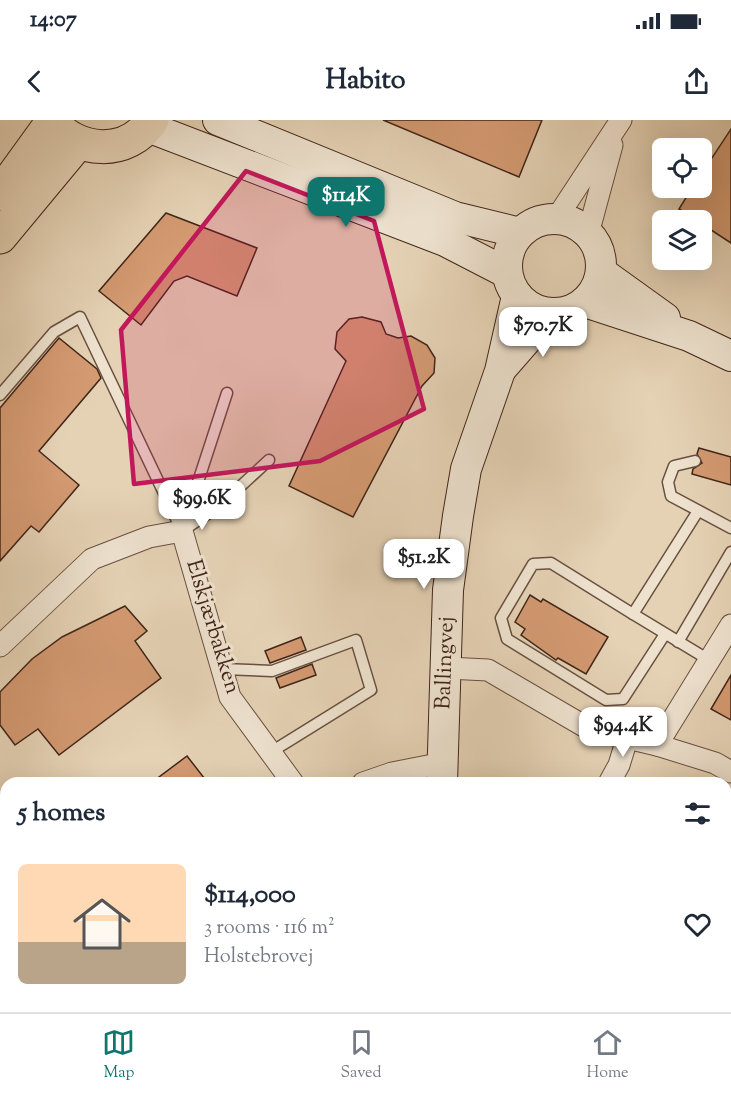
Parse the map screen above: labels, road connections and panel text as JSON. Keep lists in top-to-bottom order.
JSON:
{
  "streets": {
    "main road": ["Ballingvej"],
    "street": ["Elskjærbakken"]
  },
  "page": {
    "status": "14:07",
    "header": "Habito",
    "price": [
      "$114K",
      "$70.7K",
      "$99.6K",
      "$51.2K",
      "$94.4K"
    ],
    "heading": "5 homes",
    "list": [
      {
        "name": "$114,000",
        "note": "3 rooms · 116 m² · Holstebrovej"
      }
    ],
    "tabs": ["Map", "Saved", "Home"]
  }
}
